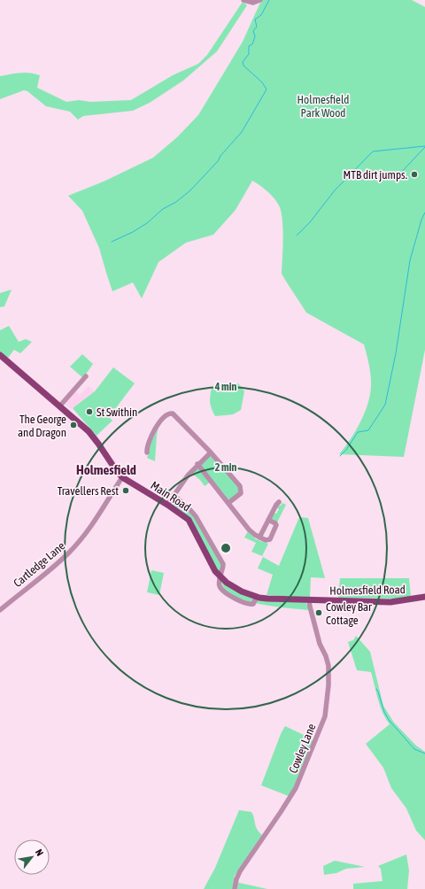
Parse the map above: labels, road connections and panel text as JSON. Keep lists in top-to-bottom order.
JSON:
{
  "streets": {
    "main road": ["Main Road", "Holmesfield Road"],
    "street": ["Cartledge Lane", "Cowley Lane"]
  },
  "crossings": [
    ["Main Road", "Cartledge Lane"],
    ["Main Road", "Holmesfield Road"],
    ["Main Road", "Cowley Lane"],
    ["Holmesfield Road", "Cowley Lane"]
  ],
  "districts": ["Holmesfield"],
  "parks": ["Holmesfield Park Wood"],
  "places": [
    "MTB dirt jumps.",
    "St Swithin",
    "The George and Dragon",
    "Travellers Rest",
    "Cowley Bar Cottage"
  ],
  "north": "top right",
  "rings": ["4 min", "2 min"]
}
